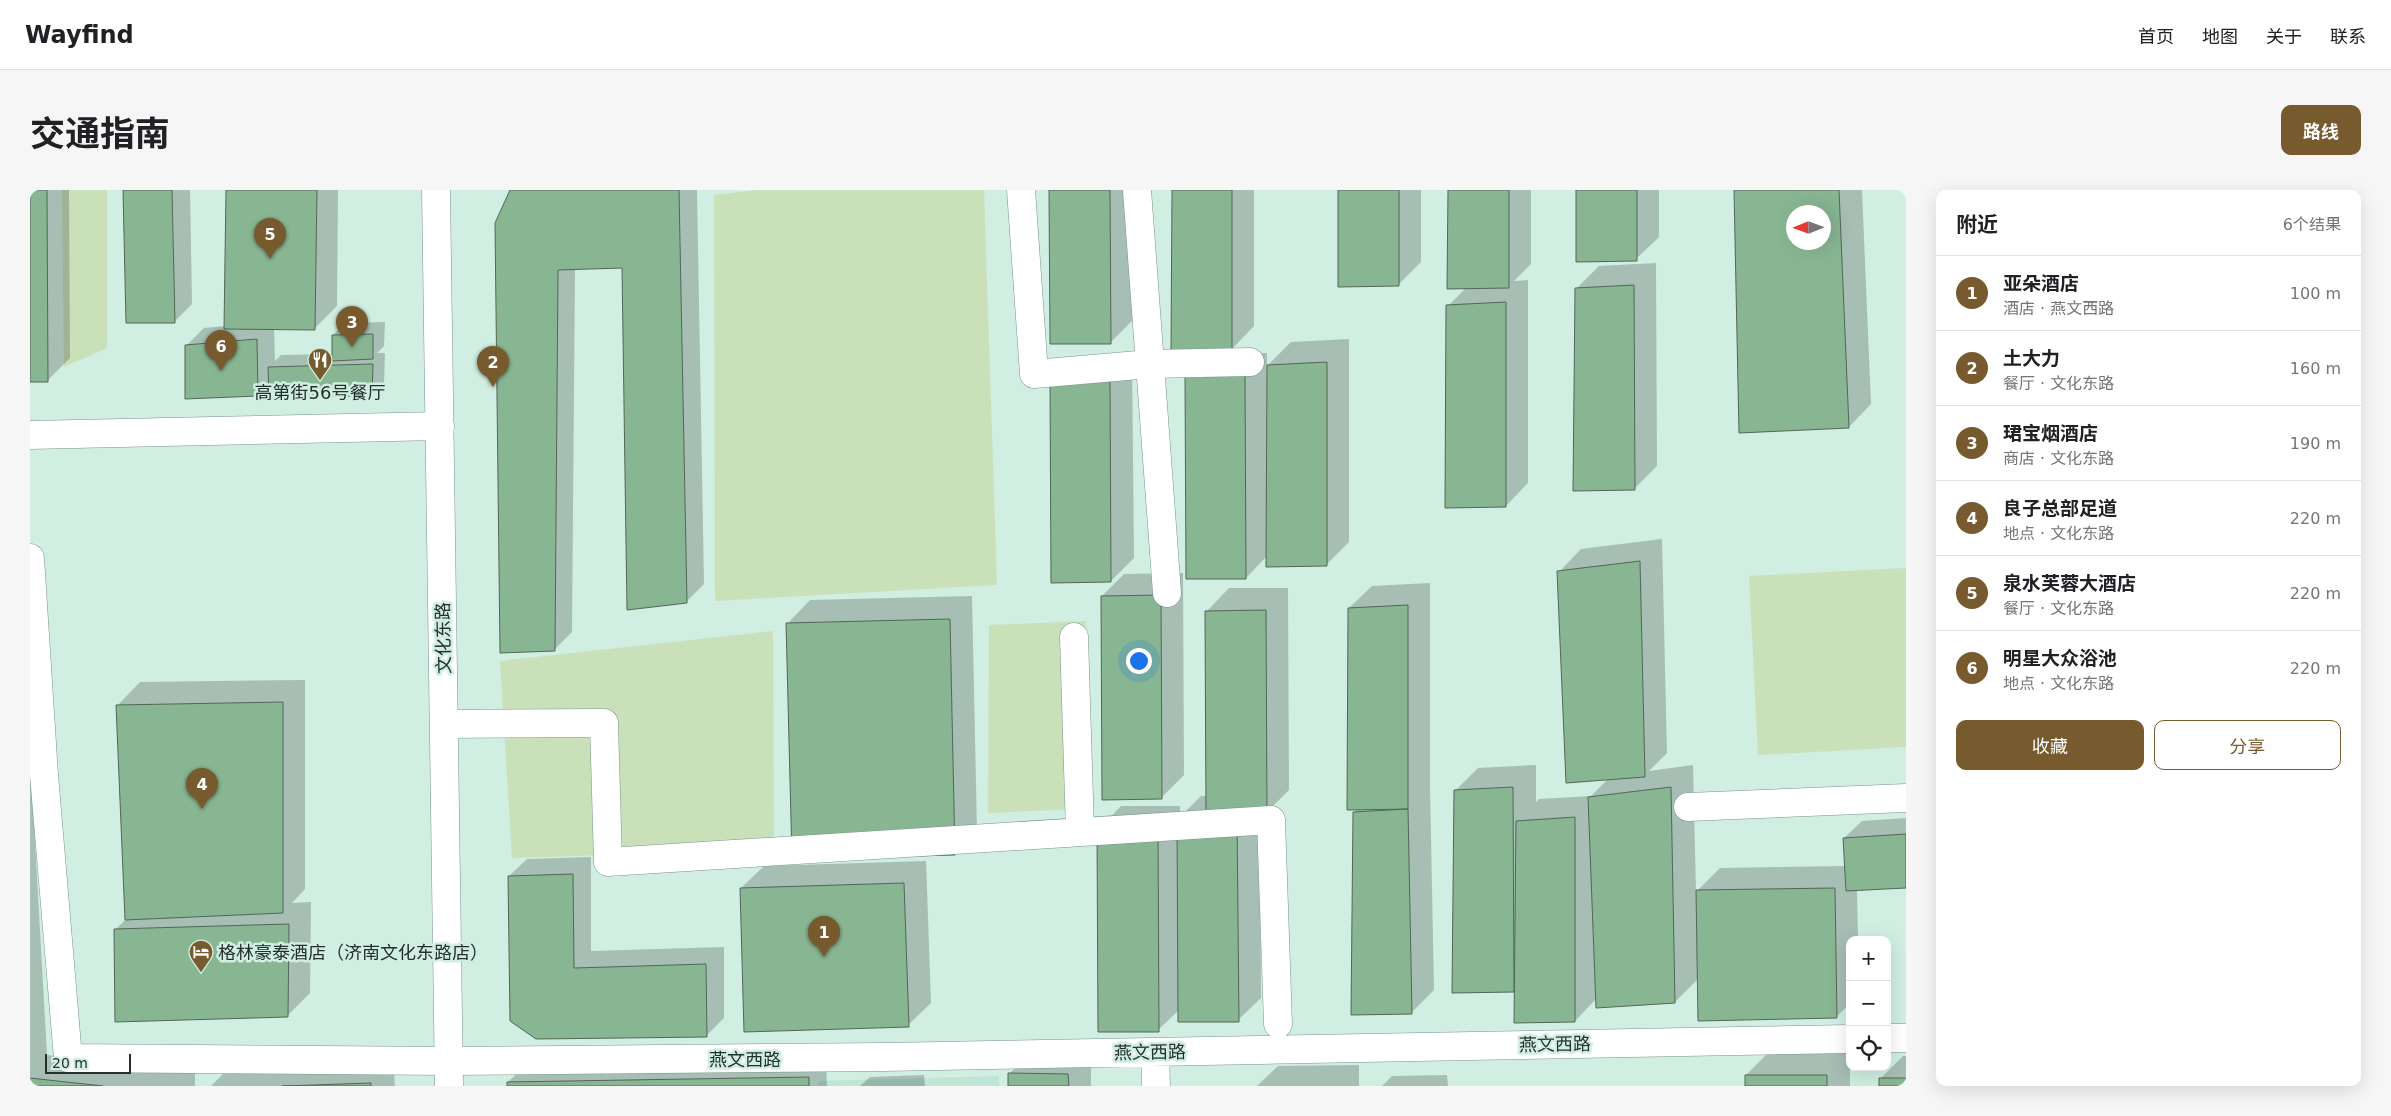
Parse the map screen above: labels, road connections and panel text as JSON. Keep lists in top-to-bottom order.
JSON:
{
  "streets": {
    "street": ["文化东路", "燕文西路"]
  },
  "crossings": [
    ["文化东路", "燕文西路"]
  ],
  "places": {
    "restaurant": ["高第街56号餐厅"],
    "hotel": ["格林豪泰酒店（济南文化东路店）"]
  },
  "scale_bar": "20 m",
  "north": "left",
  "page": {
    "header": "Wayfind",
    "nav": [
      "首页",
      "地图",
      "关于",
      "联系"
    ],
    "title": "交通指南",
    "buttons": [
      "路线",
      ["收藏", "分享"]
    ],
    "heading": ["附近", "6个结果"],
    "pins": [
      "5",
      "3",
      "6",
      "2",
      "4",
      "1"
    ],
    "list": [
      {
        "mark": "1",
        "name": "亚朵酒店",
        "note": "酒店 · 燕文西路",
        "value": "100 m"
      },
      {
        "mark": "2",
        "name": "土大力",
        "note": "餐厅 · 文化东路",
        "value": "160 m"
      },
      {
        "mark": "3",
        "name": "珺宝烟酒店",
        "note": "商店 · 文化东路",
        "value": "190 m"
      },
      {
        "mark": "4",
        "name": "良子总部足道",
        "note": "地点 · 文化东路",
        "value": "220 m"
      },
      {
        "mark": "5",
        "name": "泉水芙蓉大酒店",
        "note": "餐厅 · 文化东路",
        "value": "220 m"
      },
      {
        "mark": "6",
        "name": "明星大众浴池",
        "note": "地点 · 文化东路",
        "value": "220 m"
      }
    ],
    "map_buttons": ["+", "−"],
    "scale": "20 m"
  }
}
